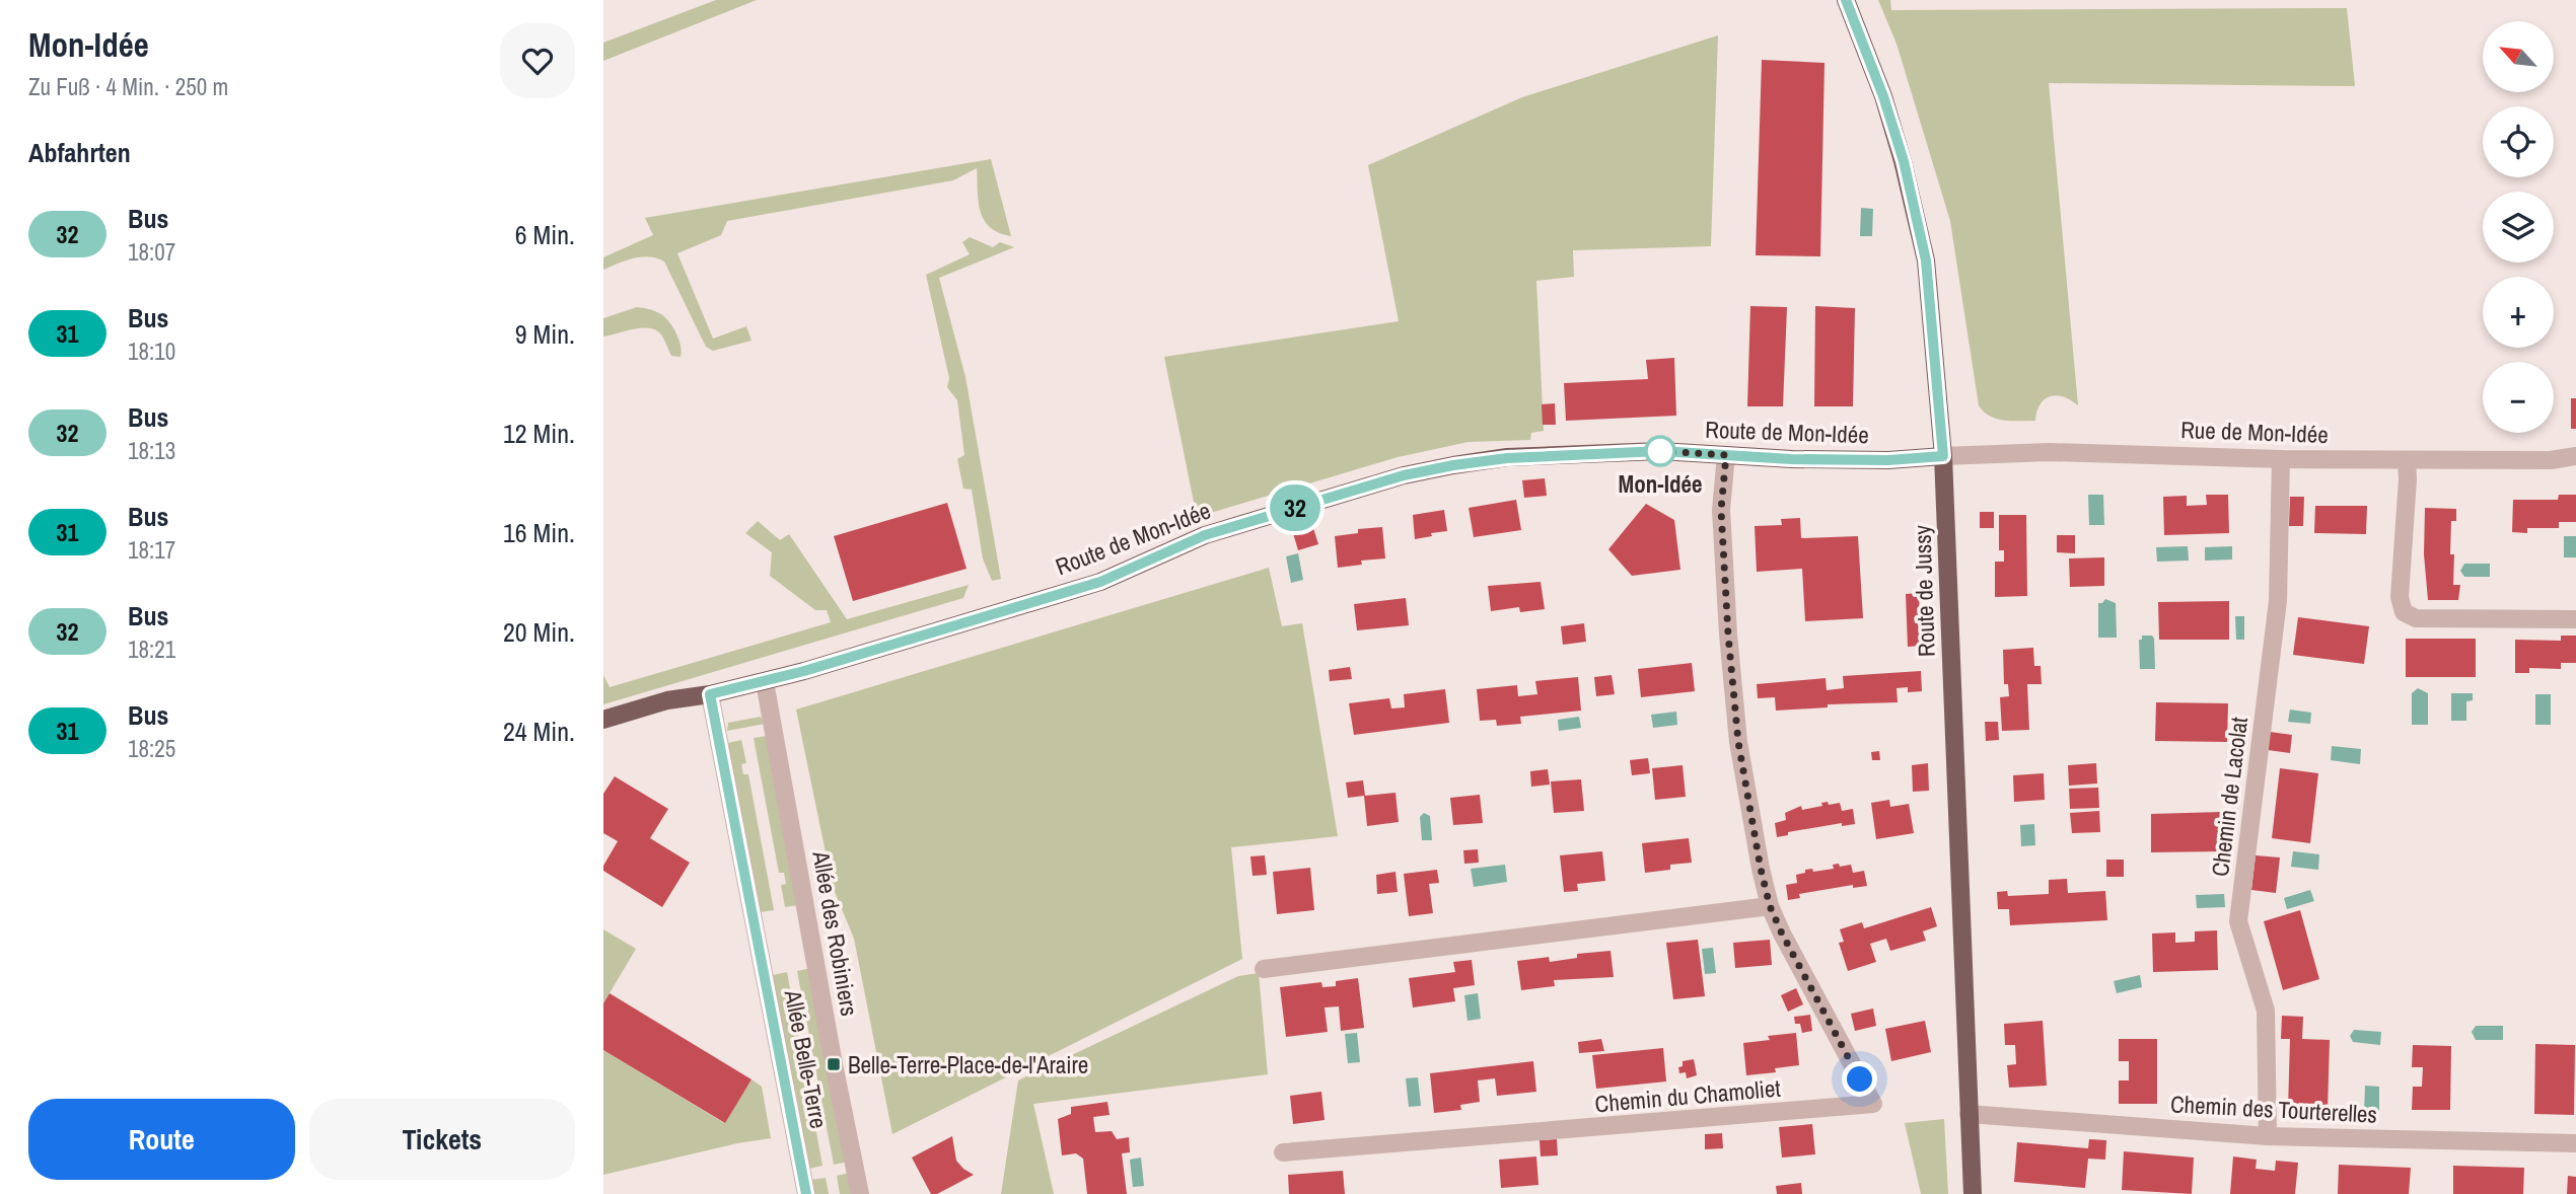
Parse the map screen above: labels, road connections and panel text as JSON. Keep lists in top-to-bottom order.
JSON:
{
  "streets": {
    "main road": ["Route de Mon-Idée", "Route de Jussy"],
    "street": [
      "Rue de Mon-Idée",
      "Chemin de Lacolat",
      "Allée des Robiniers",
      "Allée Belle-Terre",
      "Chemin du Chamoliet",
      "Chemin des Tourterelles"
    ]
  },
  "crossings": [
    ["Route de Mon-Idée", "Rue de Mon-Idée"],
    ["Route de Mon-Idée", "Route de Jussy"],
    ["Route de Mon-Idée", "Allée des Robiniers"],
    ["Route de Mon-Idée", "Allée Belle-Terre"],
    ["Route de Mon-Idée", "Chemin du Chamoliet"],
    ["Rue de Mon-Idée", "Route de Jussy"],
    ["Rue de Mon-Idée", "Chemin de Lacolat"],
    ["Route de Jussy", "Chemin des Tourterelles"],
    ["Chemin de Lacolat", "Chemin des Tourterelles"]
  ],
  "places": {
    "other": ["Mon-Idée"],
    "transit": ["Belle-Terre-Place-de-l'Araire"]
  },
  "lines": ["bus line 32"],
  "north": "top left",
  "page": {
    "heading": [
      ["Mon-Idée", "Zu Fuß · 4 Min. · 250 m"],
      "Abfahrten"
    ],
    "on_map": "32",
    "map_buttons": ["+", "−"],
    "list": [
      {
        "mark": "32",
        "name": "Bus",
        "note": "18:07",
        "value": "6 Min."
      },
      {
        "mark": "31",
        "name": "Bus",
        "note": "18:10",
        "value": "9 Min."
      },
      {
        "mark": "32",
        "name": "Bus",
        "note": "18:13",
        "value": "12 Min."
      },
      {
        "mark": "31",
        "name": "Bus",
        "note": "18:17",
        "value": "16 Min."
      },
      {
        "mark": "32",
        "name": "Bus",
        "note": "18:21",
        "value": "20 Min."
      },
      {
        "mark": "31",
        "name": "Bus",
        "note": "18:25",
        "value": "24 Min."
      }
    ],
    "buttons": ["Route", "Tickets"]
  }
}
